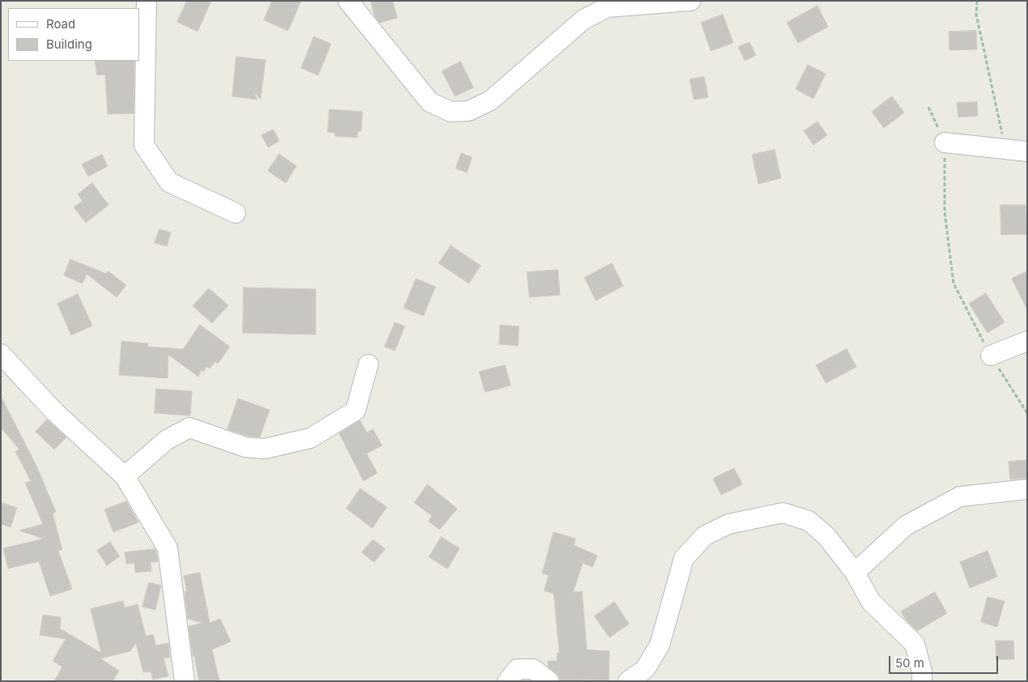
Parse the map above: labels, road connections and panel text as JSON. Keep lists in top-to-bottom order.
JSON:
{
  "legend": ["Road", "Building"],
  "scale_bar": "50 m"
}
